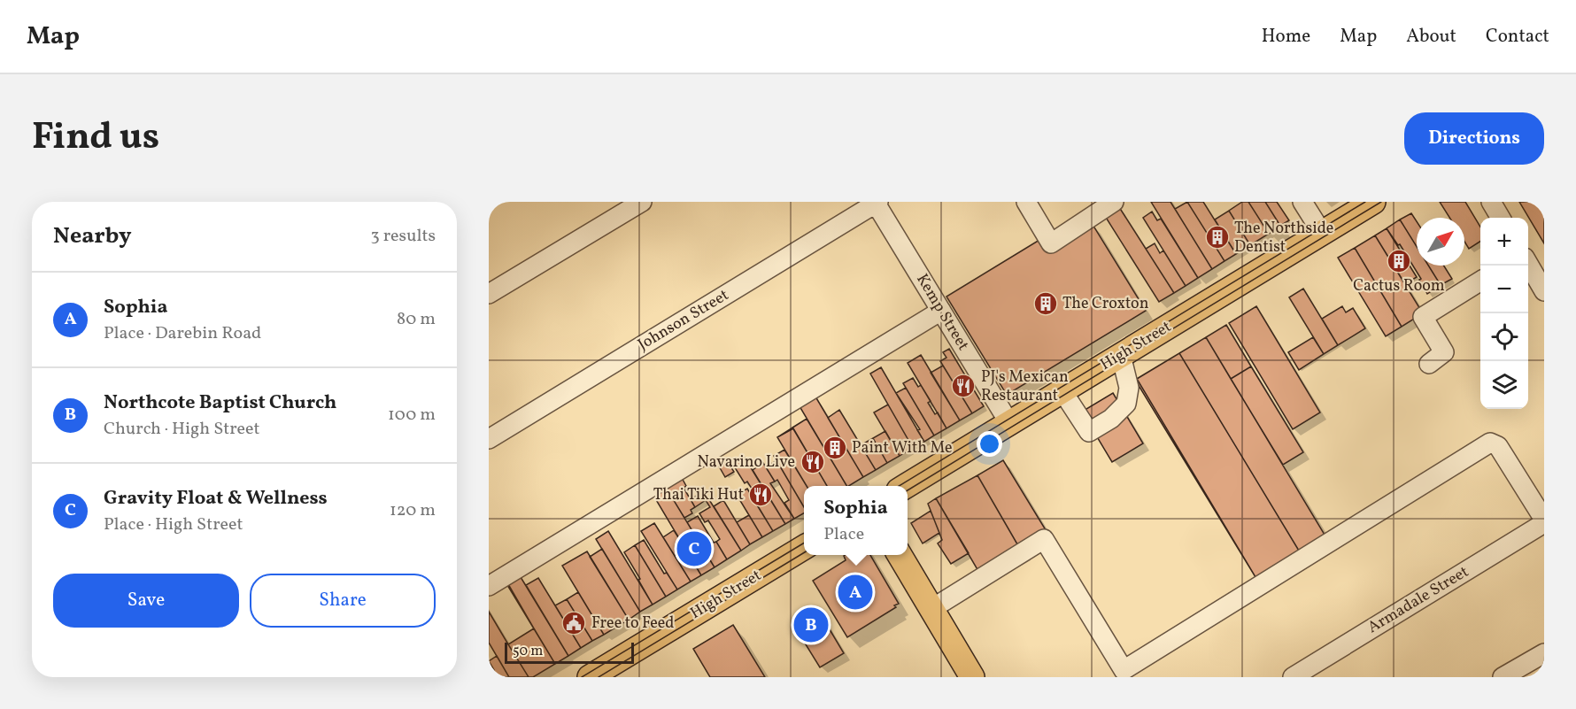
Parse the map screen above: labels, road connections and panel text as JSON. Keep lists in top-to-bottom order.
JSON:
{
  "streets": {
    "main road": ["High Street"],
    "street": ["Kemp Street", "Johnson Street", "Armadale Street"]
  },
  "crossings": [
    ["Kemp Street", "Johnson Street"],
    ["Kemp Street", "High Street"]
  ],
  "places": {
    "building": [
      "The Northside Dentist",
      "Cactus Room",
      "The Croxton",
      "Paint With Me"
    ],
    "restaurant": ["PJ's Mexican Restaurant", "Navarino Live", "Thai Tiki Hut"],
    "public building": ["Free to Feed"]
  },
  "scale_bar": "50 m",
  "north": "top right",
  "page": {
    "header": "Map",
    "nav": [
      "Home",
      "Map",
      "About",
      "Contact"
    ],
    "title": "Find us",
    "buttons": [
      "Directions",
      ["Save", "Share"]
    ],
    "heading": ["Nearby", "3 results"],
    "map_buttons": ["+", "−"],
    "list": [
      {
        "mark": "A",
        "name": "Sophia",
        "note": "Place · Darebin Road",
        "value": "80 m"
      },
      {
        "mark": "B",
        "name": "Northcote Baptist Church",
        "note": "Church · High Street",
        "value": "100 m"
      },
      {
        "mark": "C",
        "name": "Gravity Float & Wellness",
        "note": "Place · High Street",
        "value": "120 m"
      }
    ],
    "popup": ["Sophia", "Place"],
    "pins": ["C", "A", "B"],
    "scale": "50 m"
  }
}
